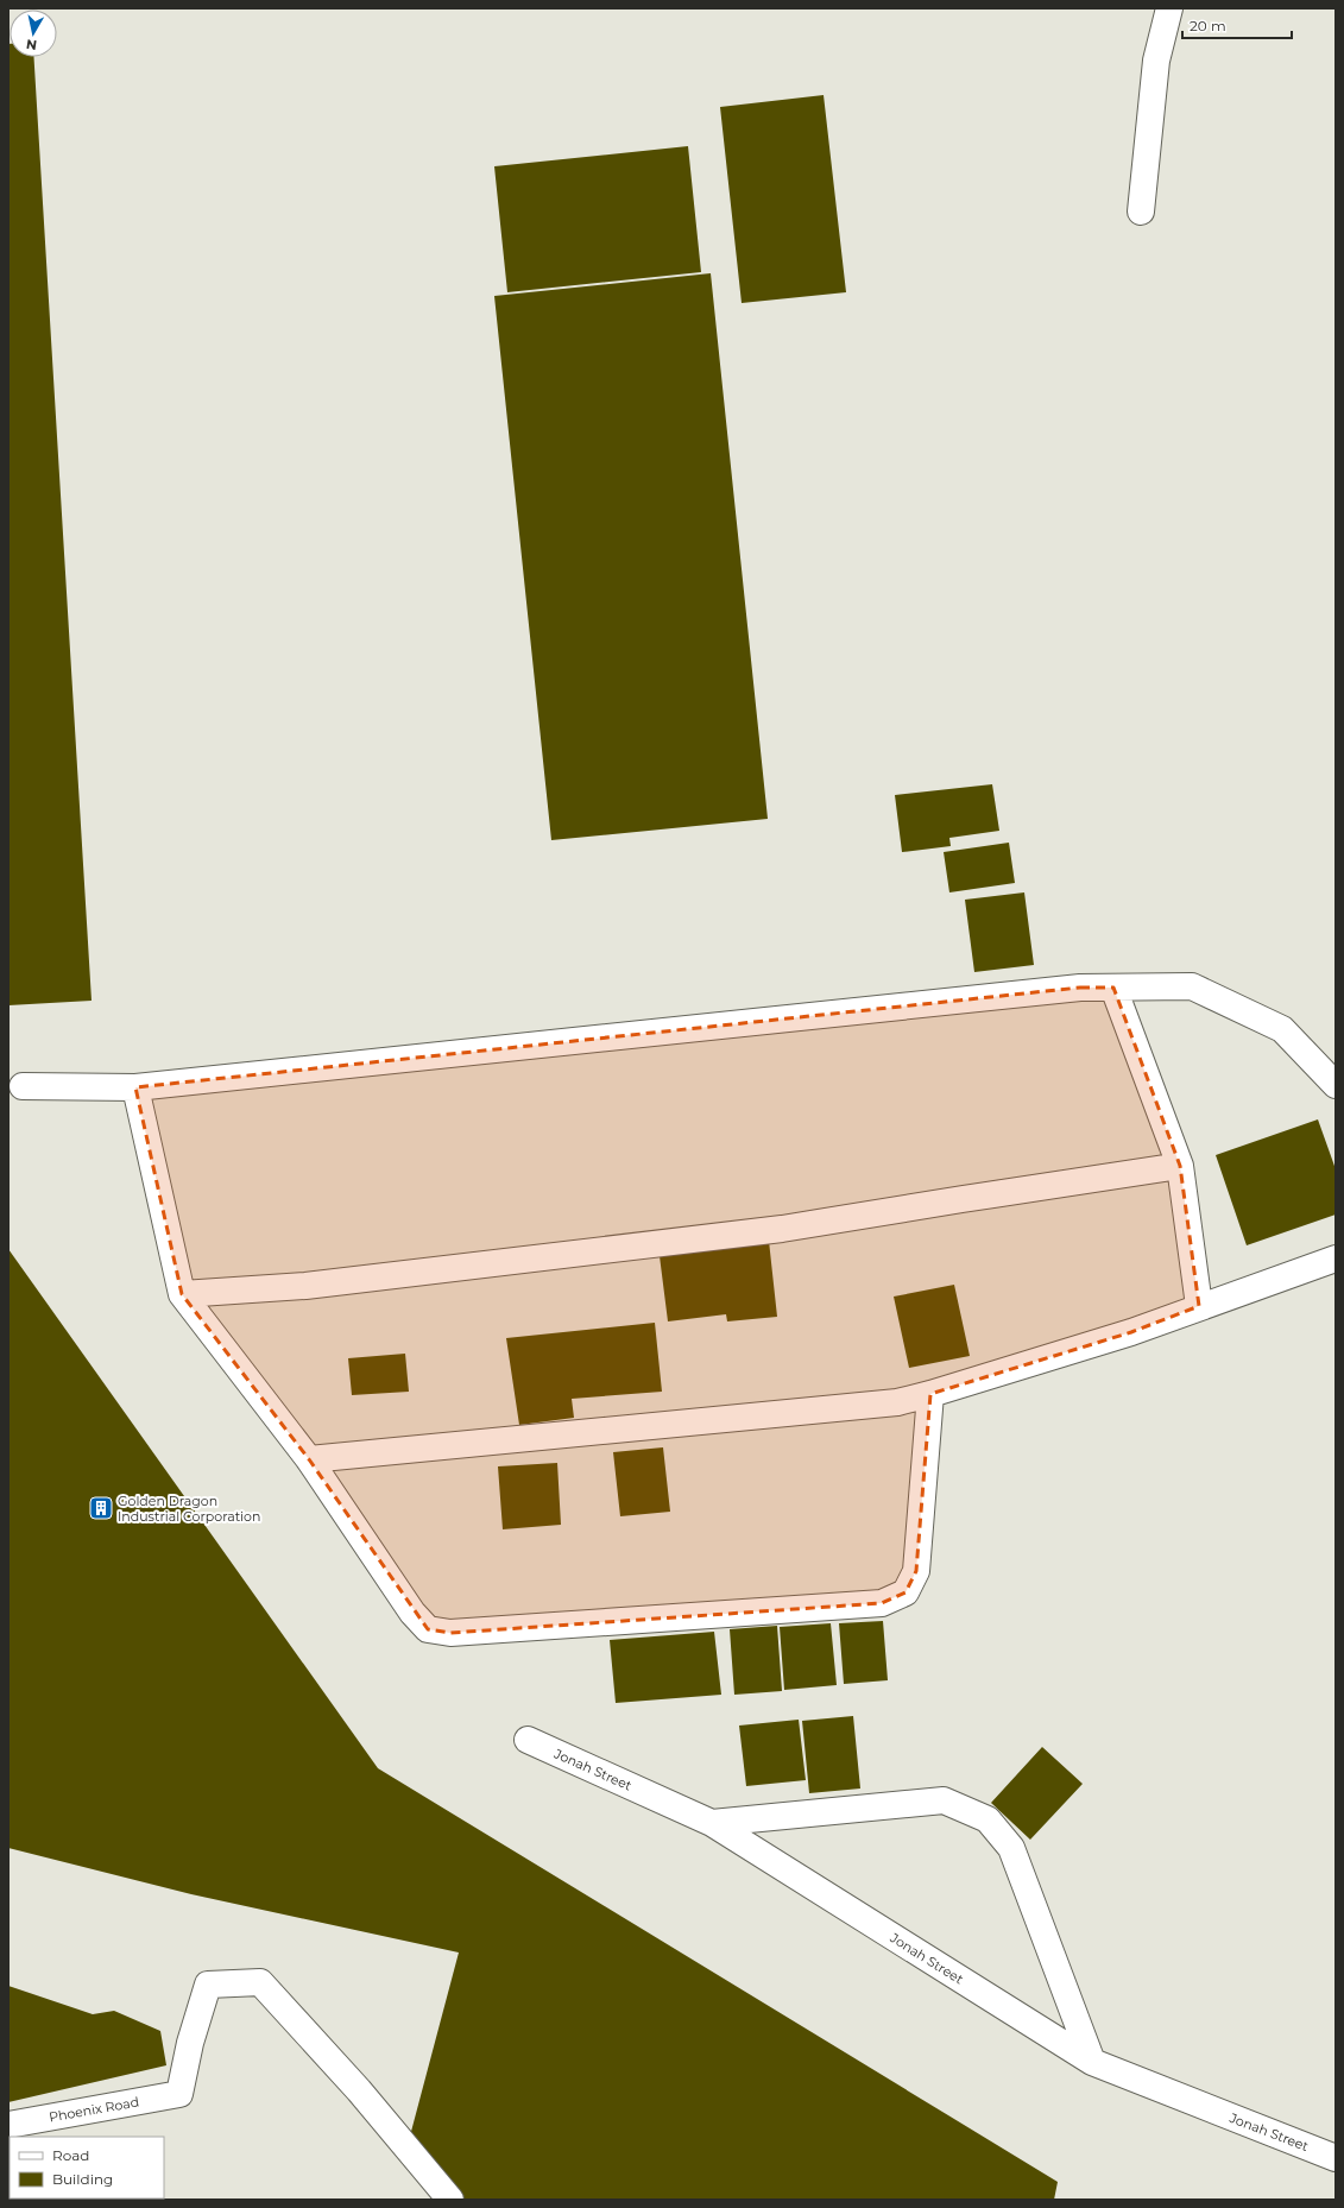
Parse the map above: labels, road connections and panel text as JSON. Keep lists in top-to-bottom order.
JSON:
{
  "streets": {
    "street": ["Jonah Street", "Phoenix Road"]
  },
  "places": {
    "building": ["Golden Dragon Industrial Corporation"]
  },
  "legend": ["Road", "Building"],
  "scale_bar": "20 m",
  "north": "bottom"
}
